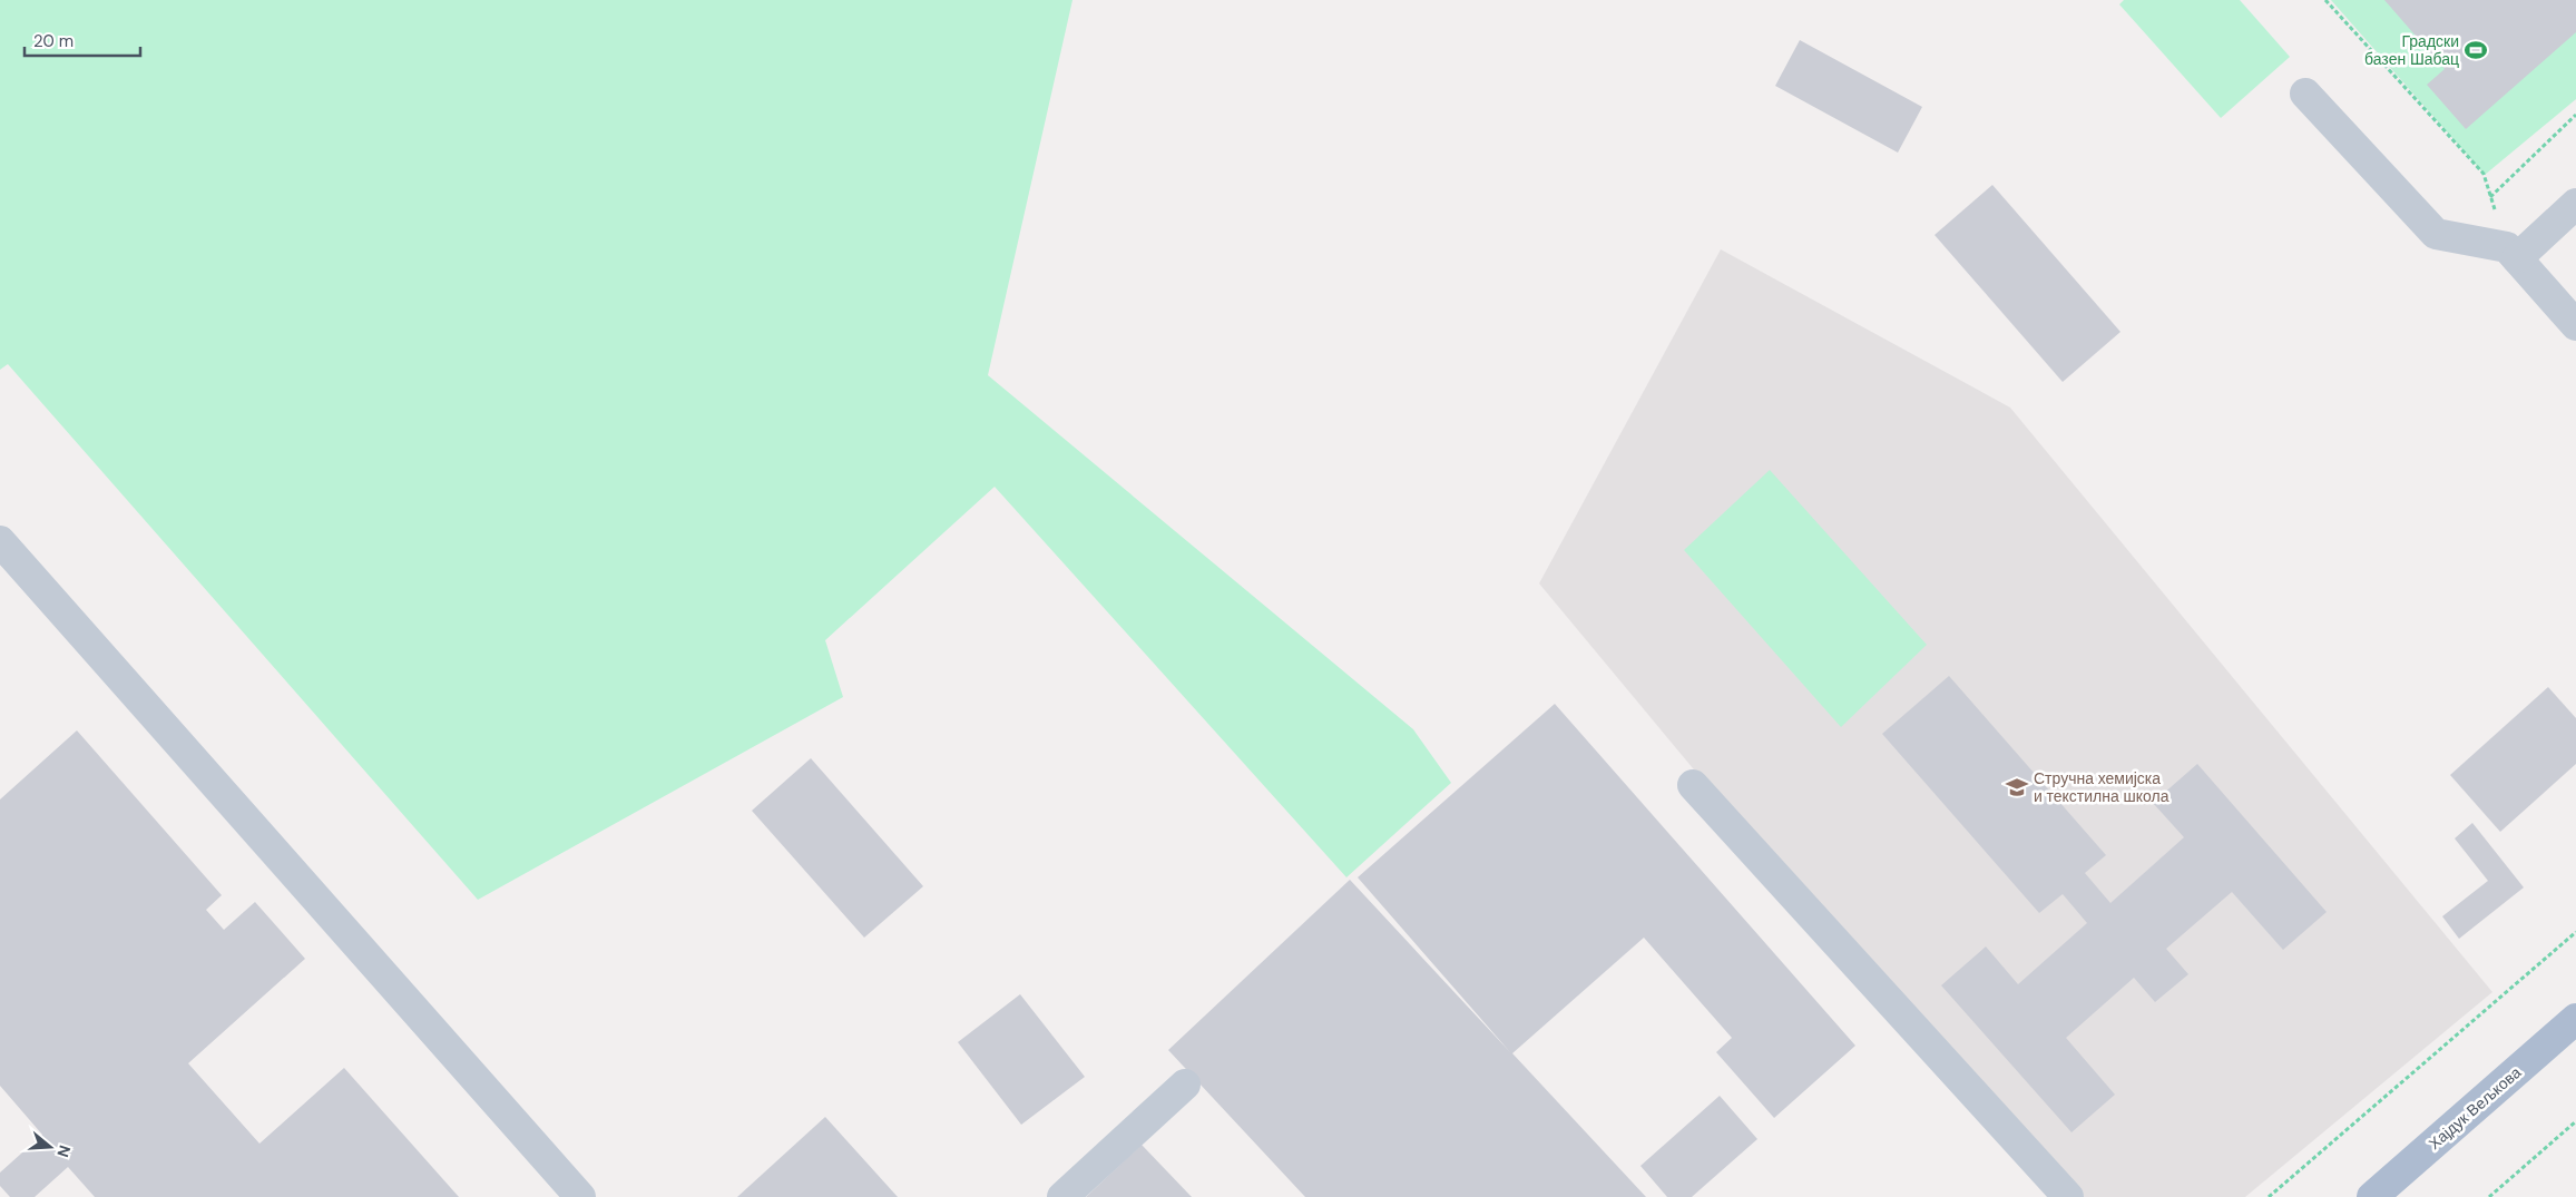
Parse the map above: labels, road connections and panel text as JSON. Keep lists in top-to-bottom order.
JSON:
{
  "streets": {
    "main road": ["Хајдук Вељкова"]
  },
  "places": {
    "sports": ["Градски базен Шабац"],
    "school or university": ["Стручна хемијска и текстилна школа"]
  },
  "scale_bar": "20 m",
  "north": "right"
}
